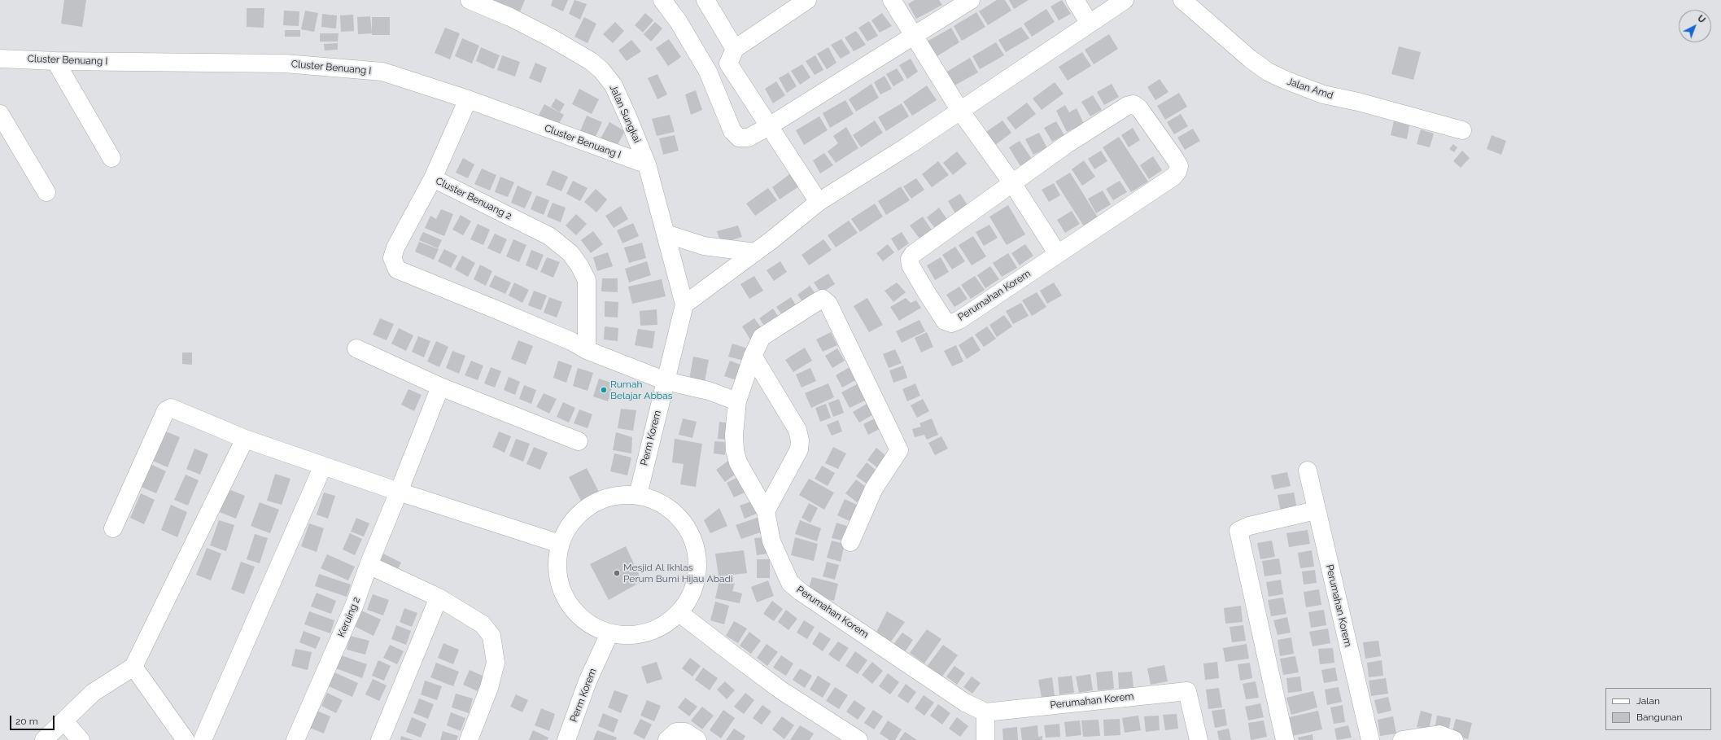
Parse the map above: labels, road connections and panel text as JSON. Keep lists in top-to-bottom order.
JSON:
{
  "streets": {
    "street": [
      "Cluster Benuang I",
      "Jalan Amd",
      "Jalan Sungkai",
      "Cluster Benuang 2",
      "Perumahan Korem",
      "Perm Korem",
      "Keruing 2"
    ]
  },
  "crossings": [
    ["Cluster Benuang I", "Jalan Sungkai"],
    ["Jalan Sungkai", "Perm Korem"]
  ],
  "places": ["Rumah Belajar Abbas", "Mesjid Al Ikhlas Perum Bumi Hijau Abadi"],
  "legend": ["Jalan", "Bangunan"],
  "scale_bar": "20 m",
  "north": "top right"
}
